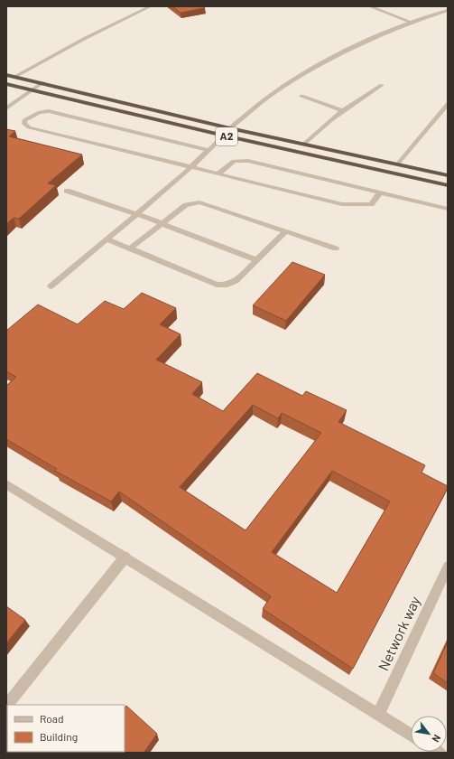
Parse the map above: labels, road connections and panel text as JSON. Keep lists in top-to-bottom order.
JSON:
{
  "streets": {
    "highway": ["A2"],
    "street": ["Network way"]
  },
  "legend": ["Road", "Building"],
  "north": "bottom right"
}
